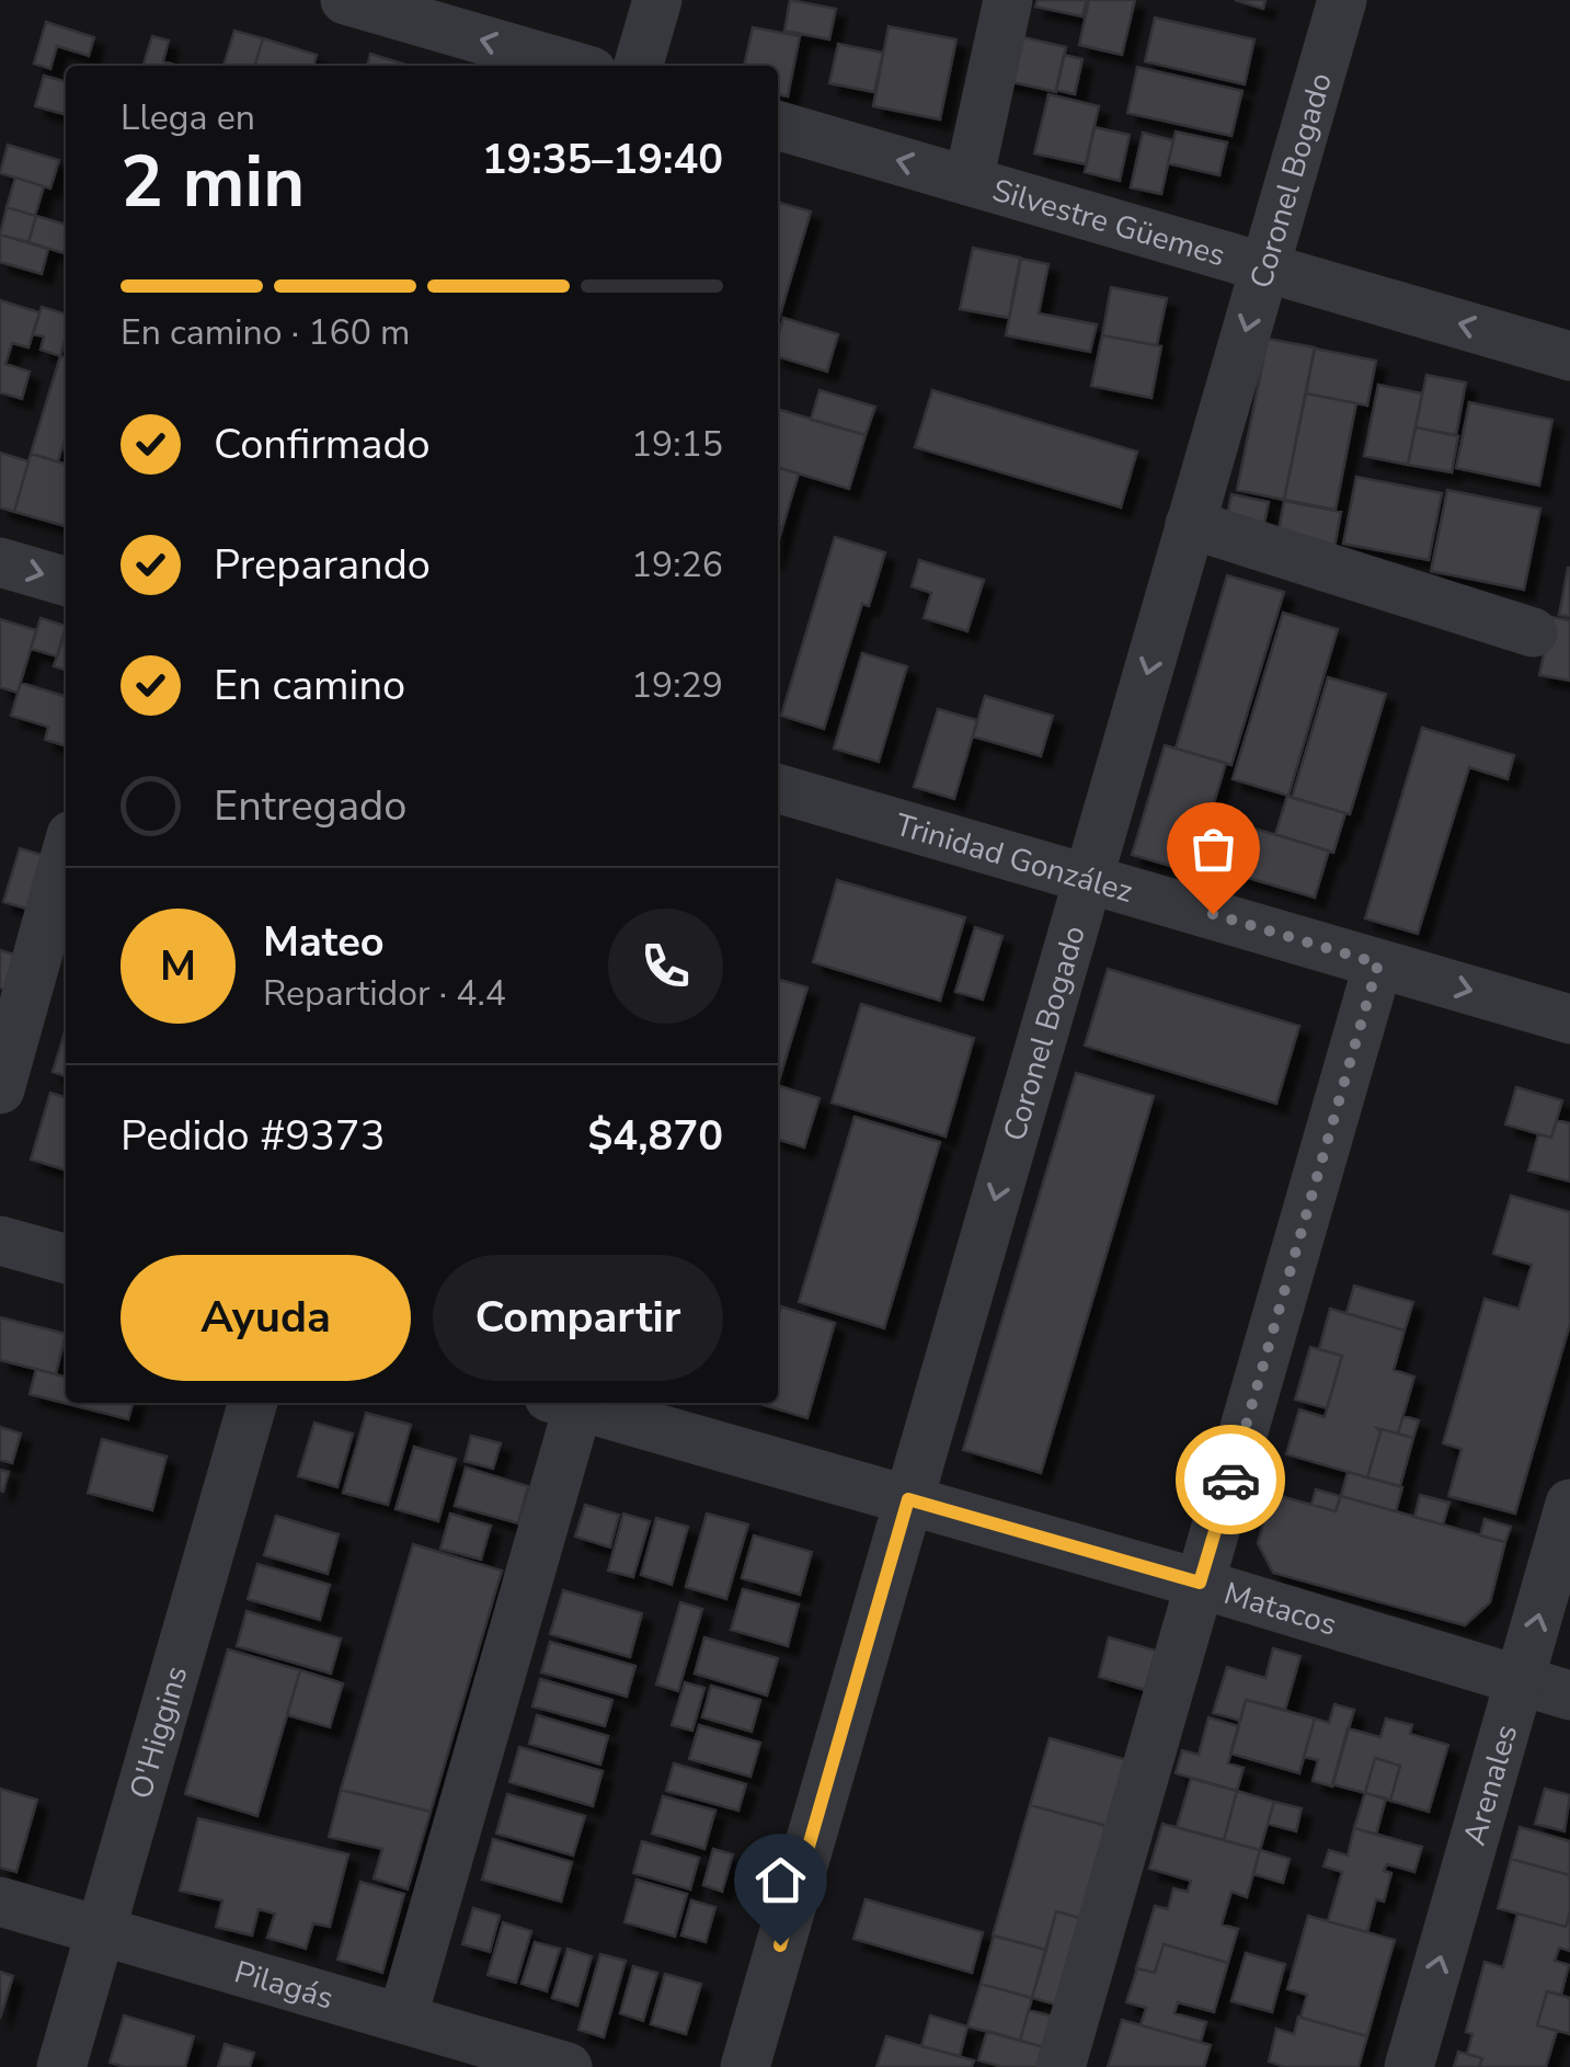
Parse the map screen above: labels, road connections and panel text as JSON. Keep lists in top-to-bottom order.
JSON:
{
  "streets": {
    "street": [
      "Coronel Bogado",
      "Silvestre Güemes",
      "Trinidad González",
      "Matacos",
      "O'Higgins",
      "Arenales",
      "Pilagás"
    ]
  },
  "crossings": [
    ["Coronel Bogado", "Silvestre Güemes"],
    ["Coronel Bogado", "Trinidad González"],
    ["Coronel Bogado", "Matacos"],
    ["Matacos", "Arenales"],
    ["O'Higgins", "Pilagás"]
  ],
  "page": {
    "heading": ["2 min", "Llega en", "19:35–19:40"],
    "panel": [
      "Mateo",
      "Repartidor · 4.4",
      "Pedido #9373",
      "$4,870"
    ],
    "bar": "En camino · 160 m",
    "list": [
      ["Confirmado", "19:15"],
      ["Preparando", "19:26"],
      ["En camino", "19:29"],
      "Entregado"
    ],
    "round": "M",
    "buttons": ["Ayuda", "Compartir"]
  }
}
